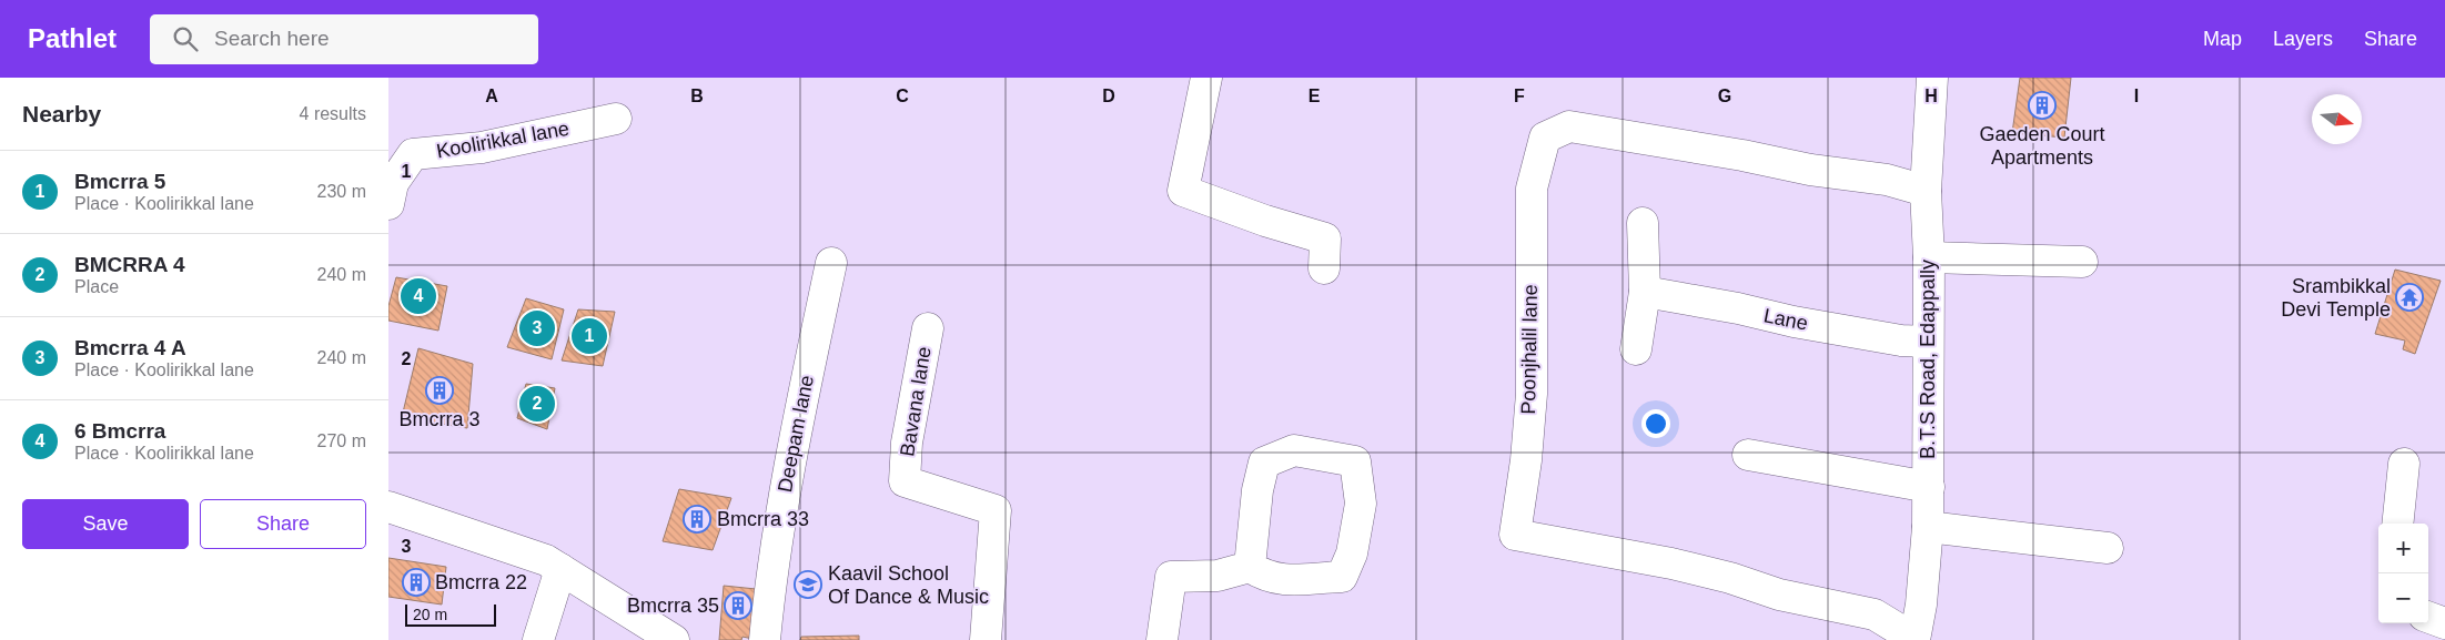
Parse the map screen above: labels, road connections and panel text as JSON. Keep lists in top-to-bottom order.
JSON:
{
  "streets": {
    "street": [
      "Koolirikkal lane",
      "Lane",
      "Poonjhalil lane",
      "B.T.S Road, Edappally",
      "Bavana lane",
      "Deepam lane"
    ]
  },
  "crossings": [
    ["Lane", "B.T.S Road, Edappally"],
    ["Poonjhalil lane", "B.T.S Road, Edappally"]
  ],
  "places": {
    "building": [
      "Gaeden Court Apartments",
      "Bmcrra 3",
      "Bmcrra 33",
      "Bmcrra 22",
      "Bmcrra 35"
    ],
    "temple": ["Srambikkal Devi Temple"],
    "school or university": ["Kaavil School Of Dance & Music"]
  },
  "scale_bar": "20 m",
  "north": "right",
  "page": {
    "header": "Pathlet",
    "search": "Search here",
    "nav": ["Map", "Layers", "Share"],
    "heading": ["Nearby", "4 results"],
    "list": [
      {
        "mark": "1",
        "name": "Bmcrra 5",
        "note": "Place · Koolirikkal lane",
        "value": "230 m"
      },
      {
        "mark": "2",
        "name": "BMCRRA 4",
        "note": "Place",
        "value": "240 m"
      },
      {
        "mark": "3",
        "name": "Bmcrra 4 A",
        "note": "Place · Koolirikkal lane",
        "value": "240 m"
      },
      {
        "mark": "4",
        "name": "6 Bmcrra",
        "note": "Place · Koolirikkal lane",
        "value": "270 m"
      }
    ],
    "pins": [
      "4",
      "3",
      "1",
      "2"
    ],
    "buttons": ["Save", "Share"],
    "map_buttons": ["+", "−"],
    "scale": "20 m"
  },
  "grid": {
    "columns": [
      "A",
      "B",
      "C",
      "D",
      "E",
      "F",
      "G",
      "H",
      "I"
    ],
    "rows": ["1", "2", "3"]
  }
}
